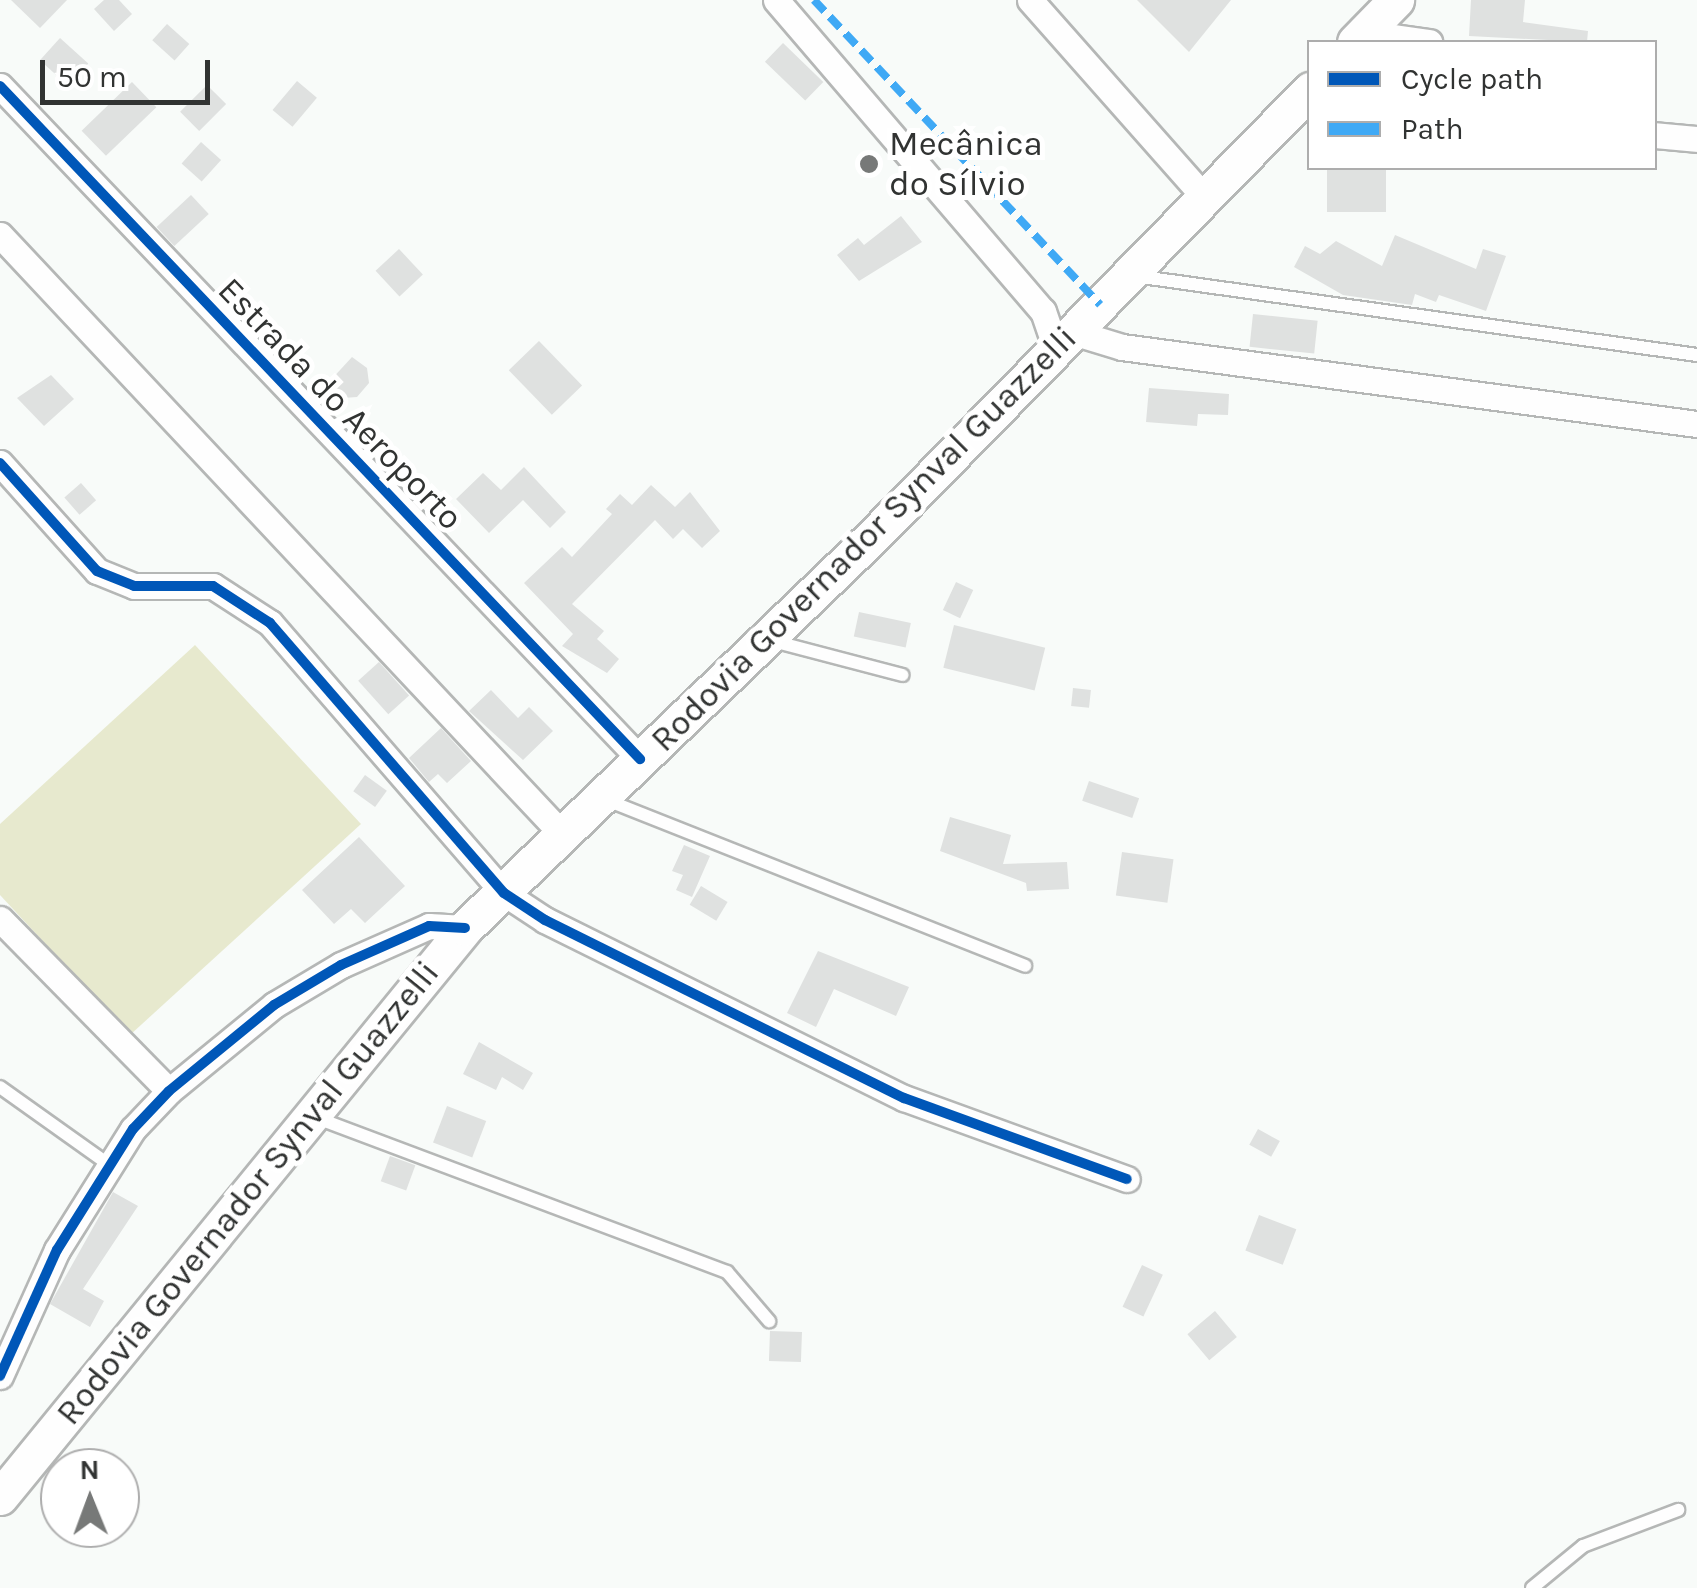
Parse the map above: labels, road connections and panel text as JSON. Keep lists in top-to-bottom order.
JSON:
{
  "streets": {
    "main road": ["Rodovia Governador Synval Guazzelli"],
    "street": ["Estrada do Aeroporto"]
  },
  "crossings": [
    ["Estrada do Aeroporto", "Rodovia Governador Synval Guazzelli"]
  ],
  "places": ["Mecânica do Sílvio"],
  "legend": ["Cycle path", "Path"],
  "scale_bar": "50 m",
  "north": "top"
}
